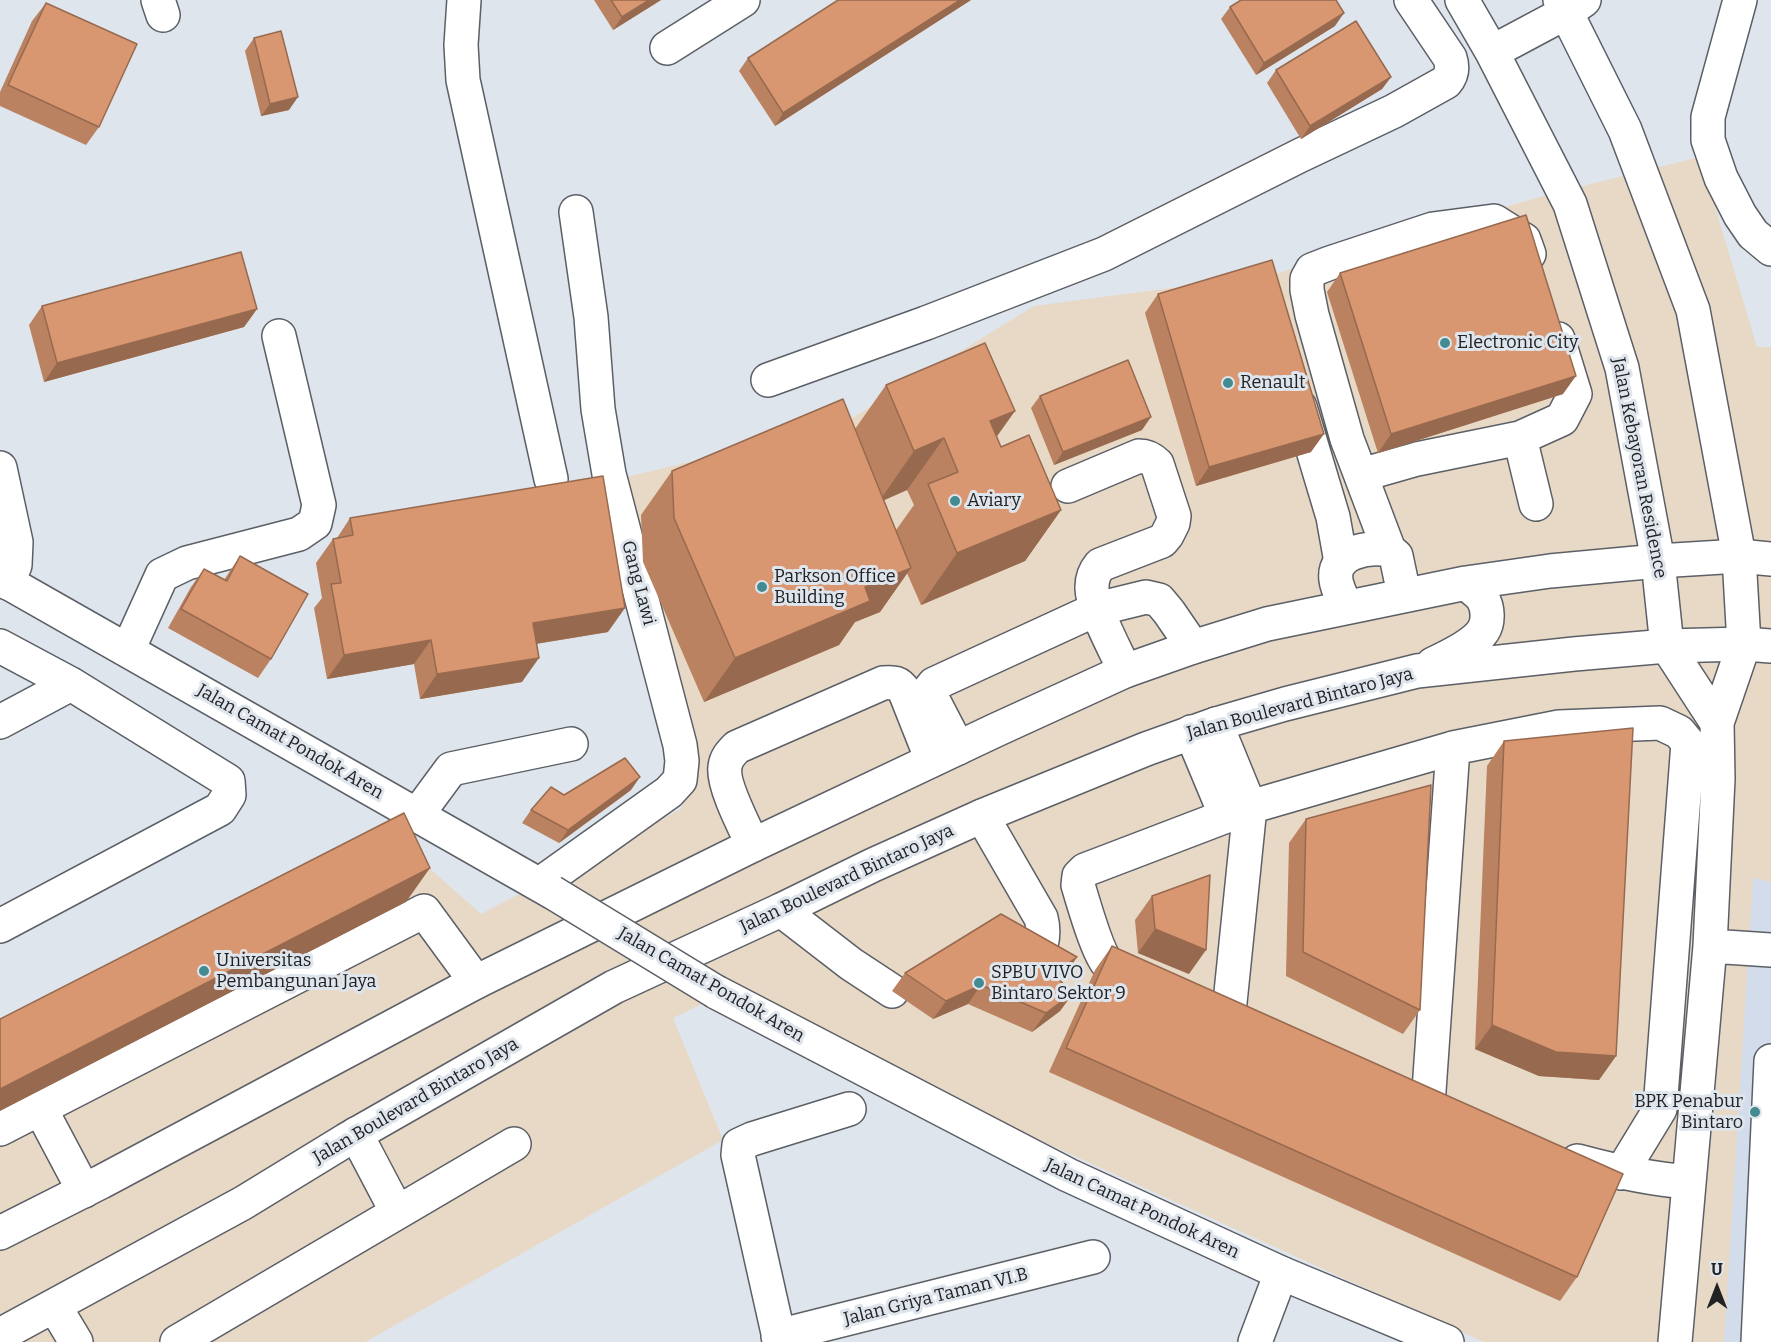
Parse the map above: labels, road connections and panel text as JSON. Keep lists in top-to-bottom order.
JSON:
{
  "streets": {
    "street": [
      "Jalan Kebayoran Residence",
      "Gang Lawi",
      "Jalan Boulevard Bintaro Jaya",
      "Jalan Camat Pondok Aren",
      "Jalan Griya Taman VI.B"
    ]
  },
  "crossings": [
    ["Jalan Kebayoran Residence", "Jalan Boulevard Bintaro Jaya"],
    ["Gang Lawi", "Jalan Camat Pondok Aren"]
  ],
  "places": [
    "Electronic City",
    "Renault",
    "Aviary",
    "Parkson Office Building",
    "Universitas Pembangunan Jaya",
    "SPBU VIVO Bintaro Sektor 9",
    "BPK Penabur Bintaro"
  ],
  "north": "top"
}
